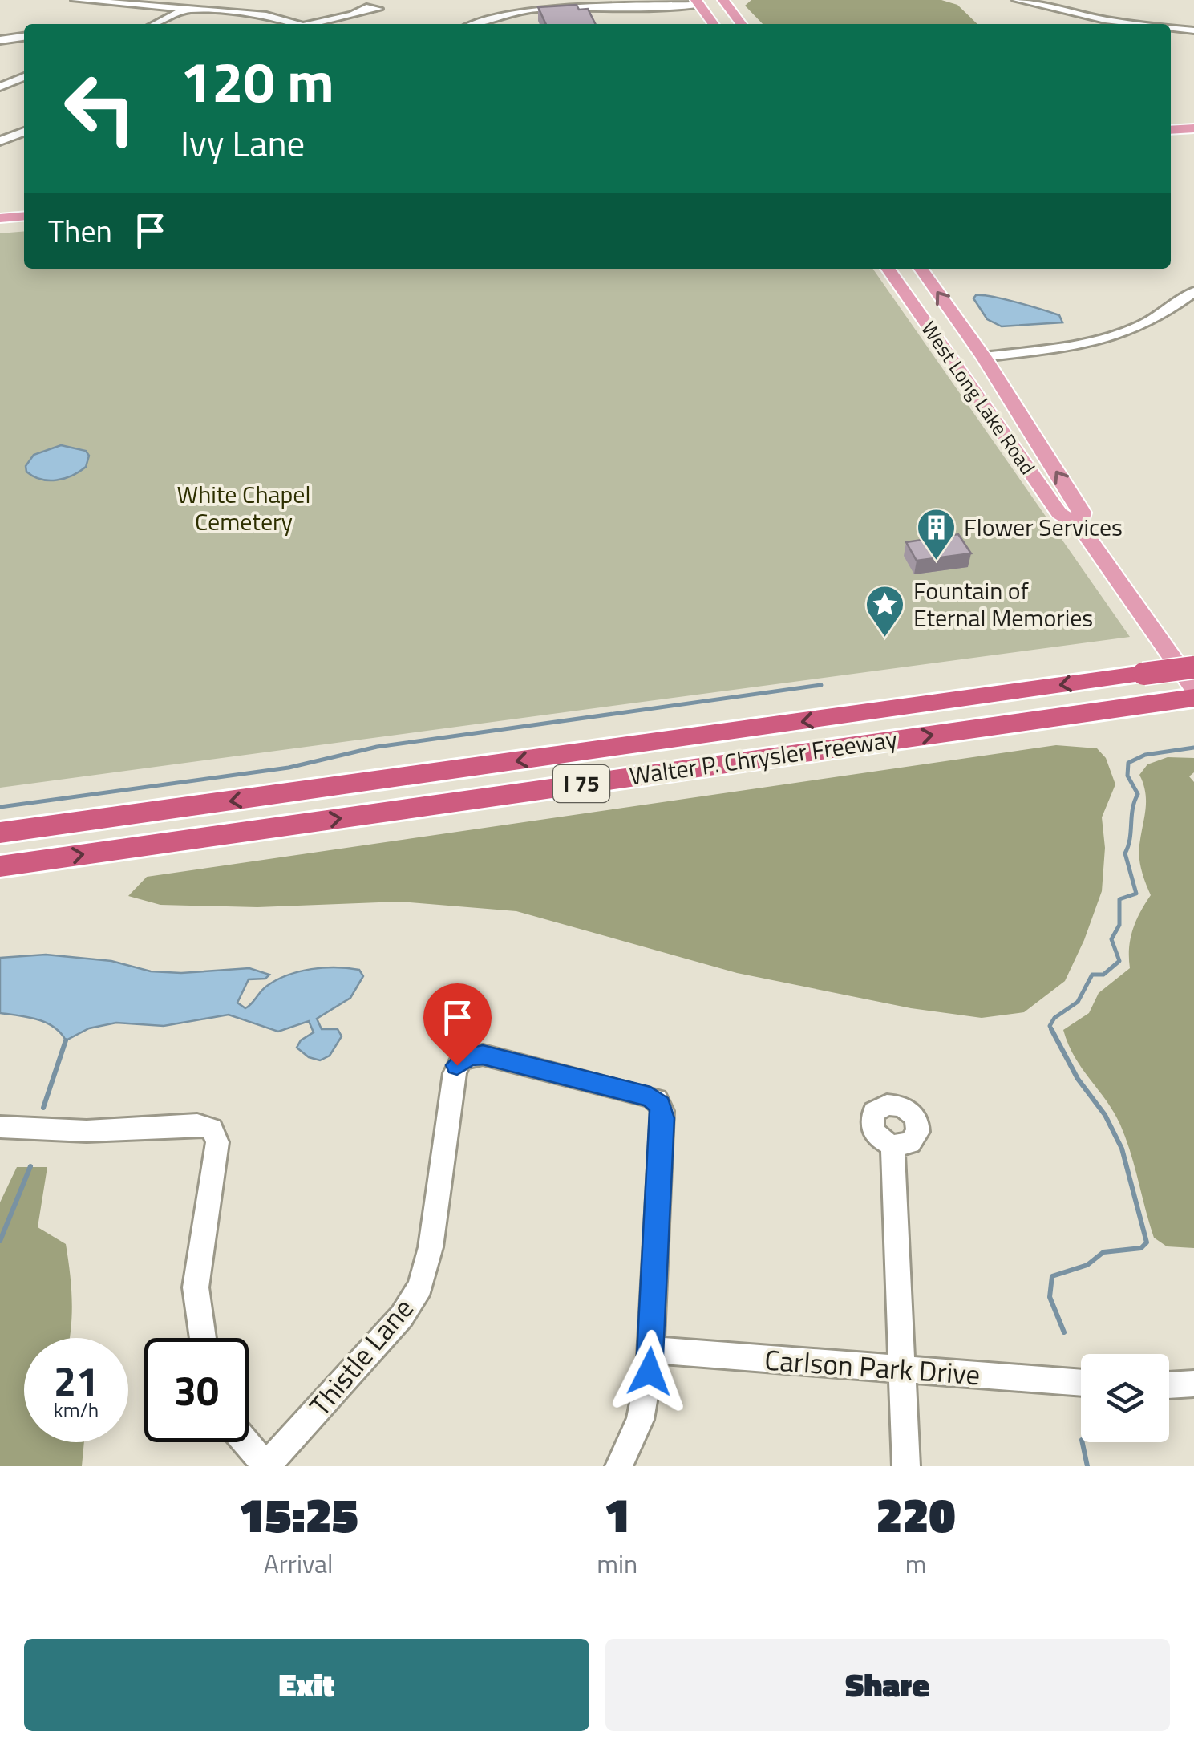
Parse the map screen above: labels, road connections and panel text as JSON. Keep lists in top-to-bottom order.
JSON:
{
  "streets": {
    "highway": ["Walter P. Chrysler Freeway", "I 75"],
    "main road": ["West Long Lake Road"],
    "street": ["Thistle Lane", "Carlson Park Drive"]
  },
  "crossings": [
    ["Thistle Lane", "Carlson Park Drive"]
  ],
  "parks": ["White Chapel Cemetery"],
  "places": {
    "building": ["Flower Services"],
    "place": ["Fountain of Eternal Memories"]
  },
  "page": {
    "turn": ["120 m", "Ivy Lane"],
    "then": "Then",
    "speed": "21 km/h",
    "limit": "30",
    "eta": [
      "15:25",
      "Arrival",
      "1",
      "min",
      "220",
      "m"
    ],
    "buttons": ["Exit", "Share"]
  }
}
